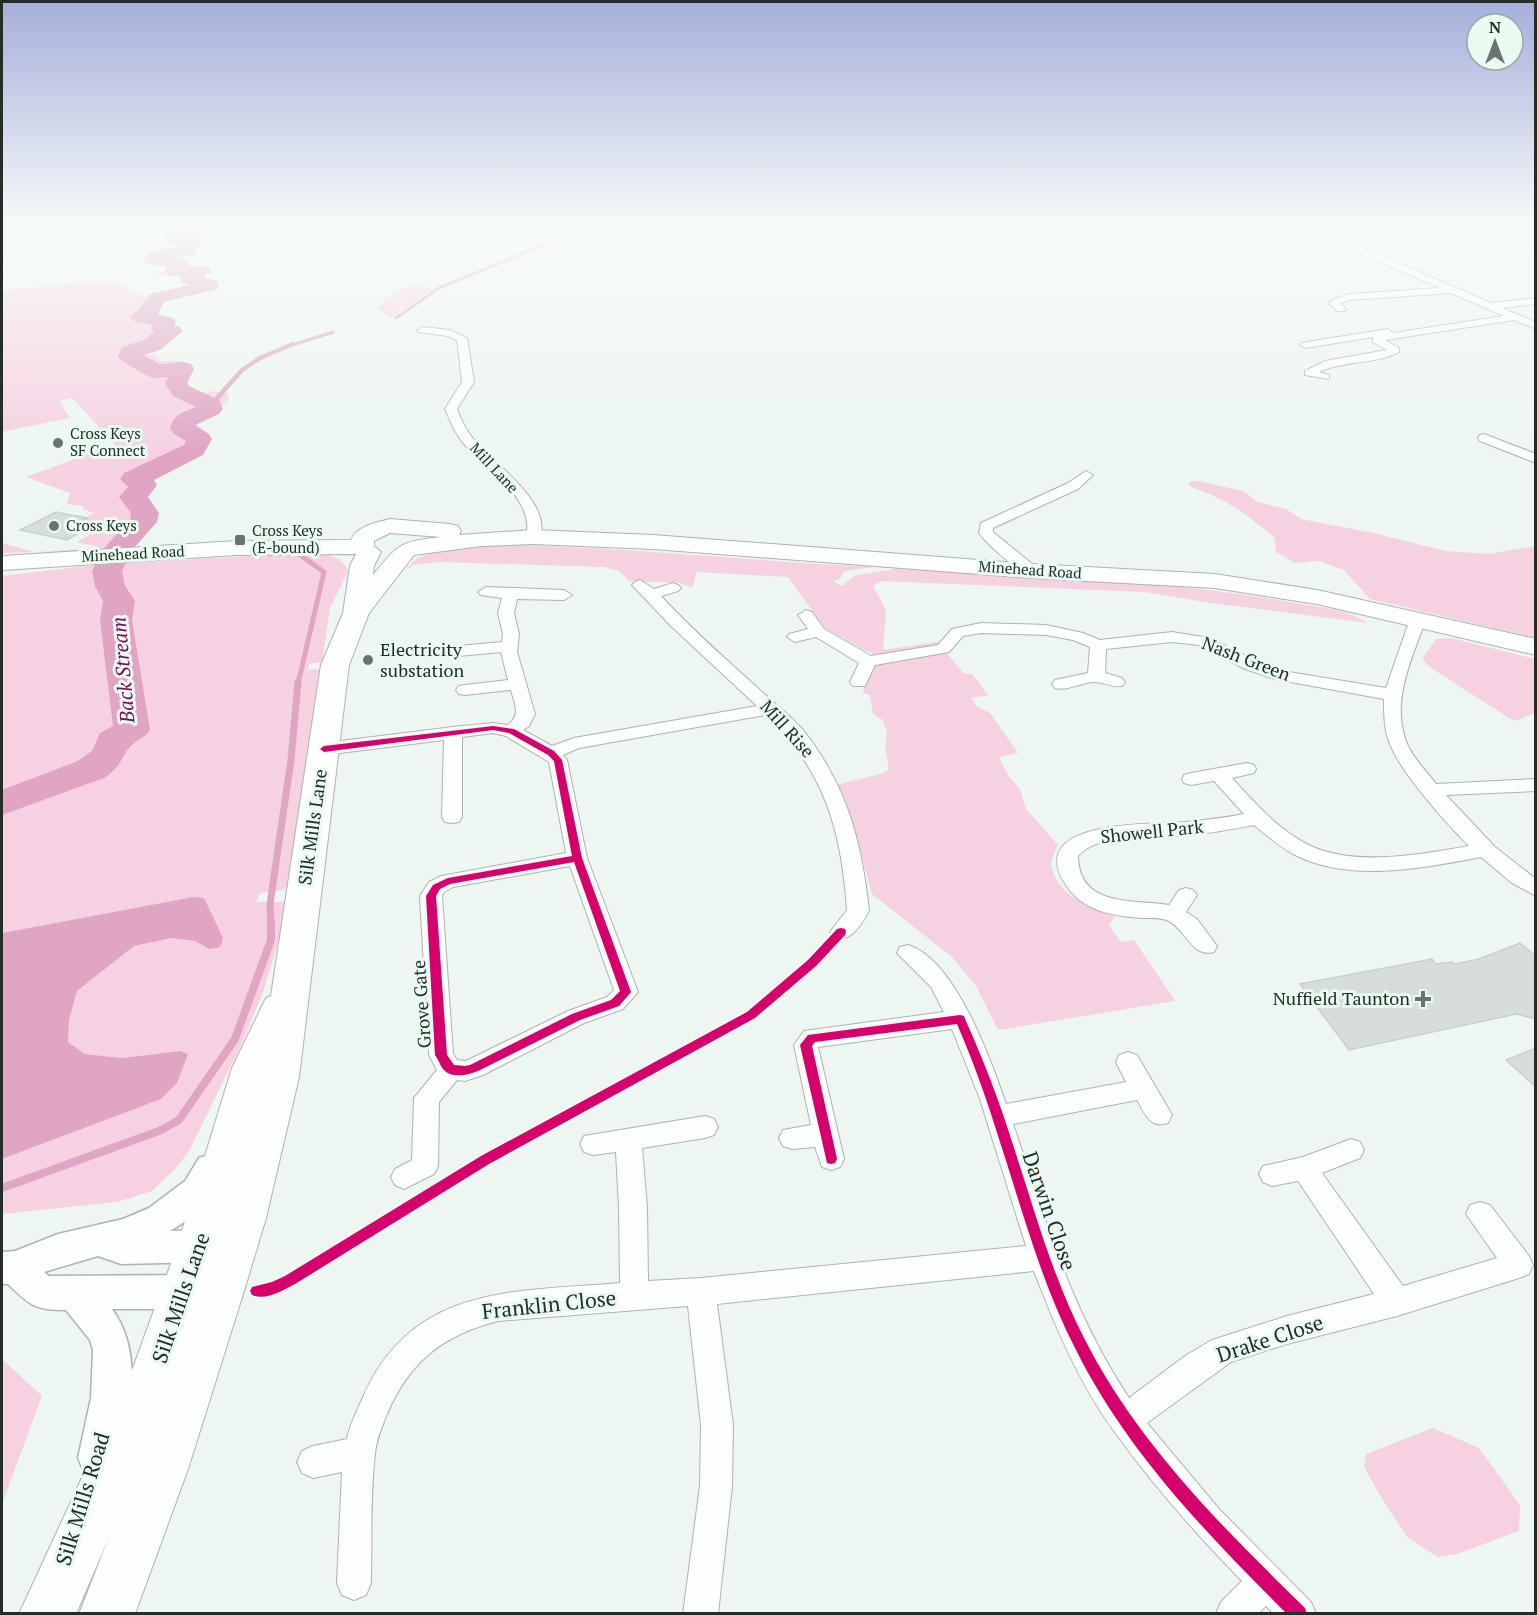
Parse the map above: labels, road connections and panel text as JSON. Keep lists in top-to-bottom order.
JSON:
{
  "streets": {
    "main road": ["Minehead Road", "Silk Mills Lane"],
    "street": [
      "Mill Lane",
      "Nash Green",
      "Mill Rise",
      "Showell Park",
      "Grove Gate",
      "Darwin Close",
      "Franklin Close",
      "Drake Close",
      "Silk Mills Road"
    ]
  },
  "crossings": [
    ["Mill Lane", "Minehead Road"],
    ["Minehead Road", "Silk Mills Lane"],
    ["Silk Mills Lane", "Silk Mills Road"],
    ["Darwin Close", "Franklin Close"],
    ["Darwin Close", "Drake Close"]
  ],
  "water": ["Back Stream"],
  "places": {
    "other": ["Cross Keys SF Connect", "Cross Keys", "Electricity substation"],
    "transit": ["Cross Keys (E-bound)"],
    "health": ["Nuffield Taunton"]
  },
  "north": "top"
}
